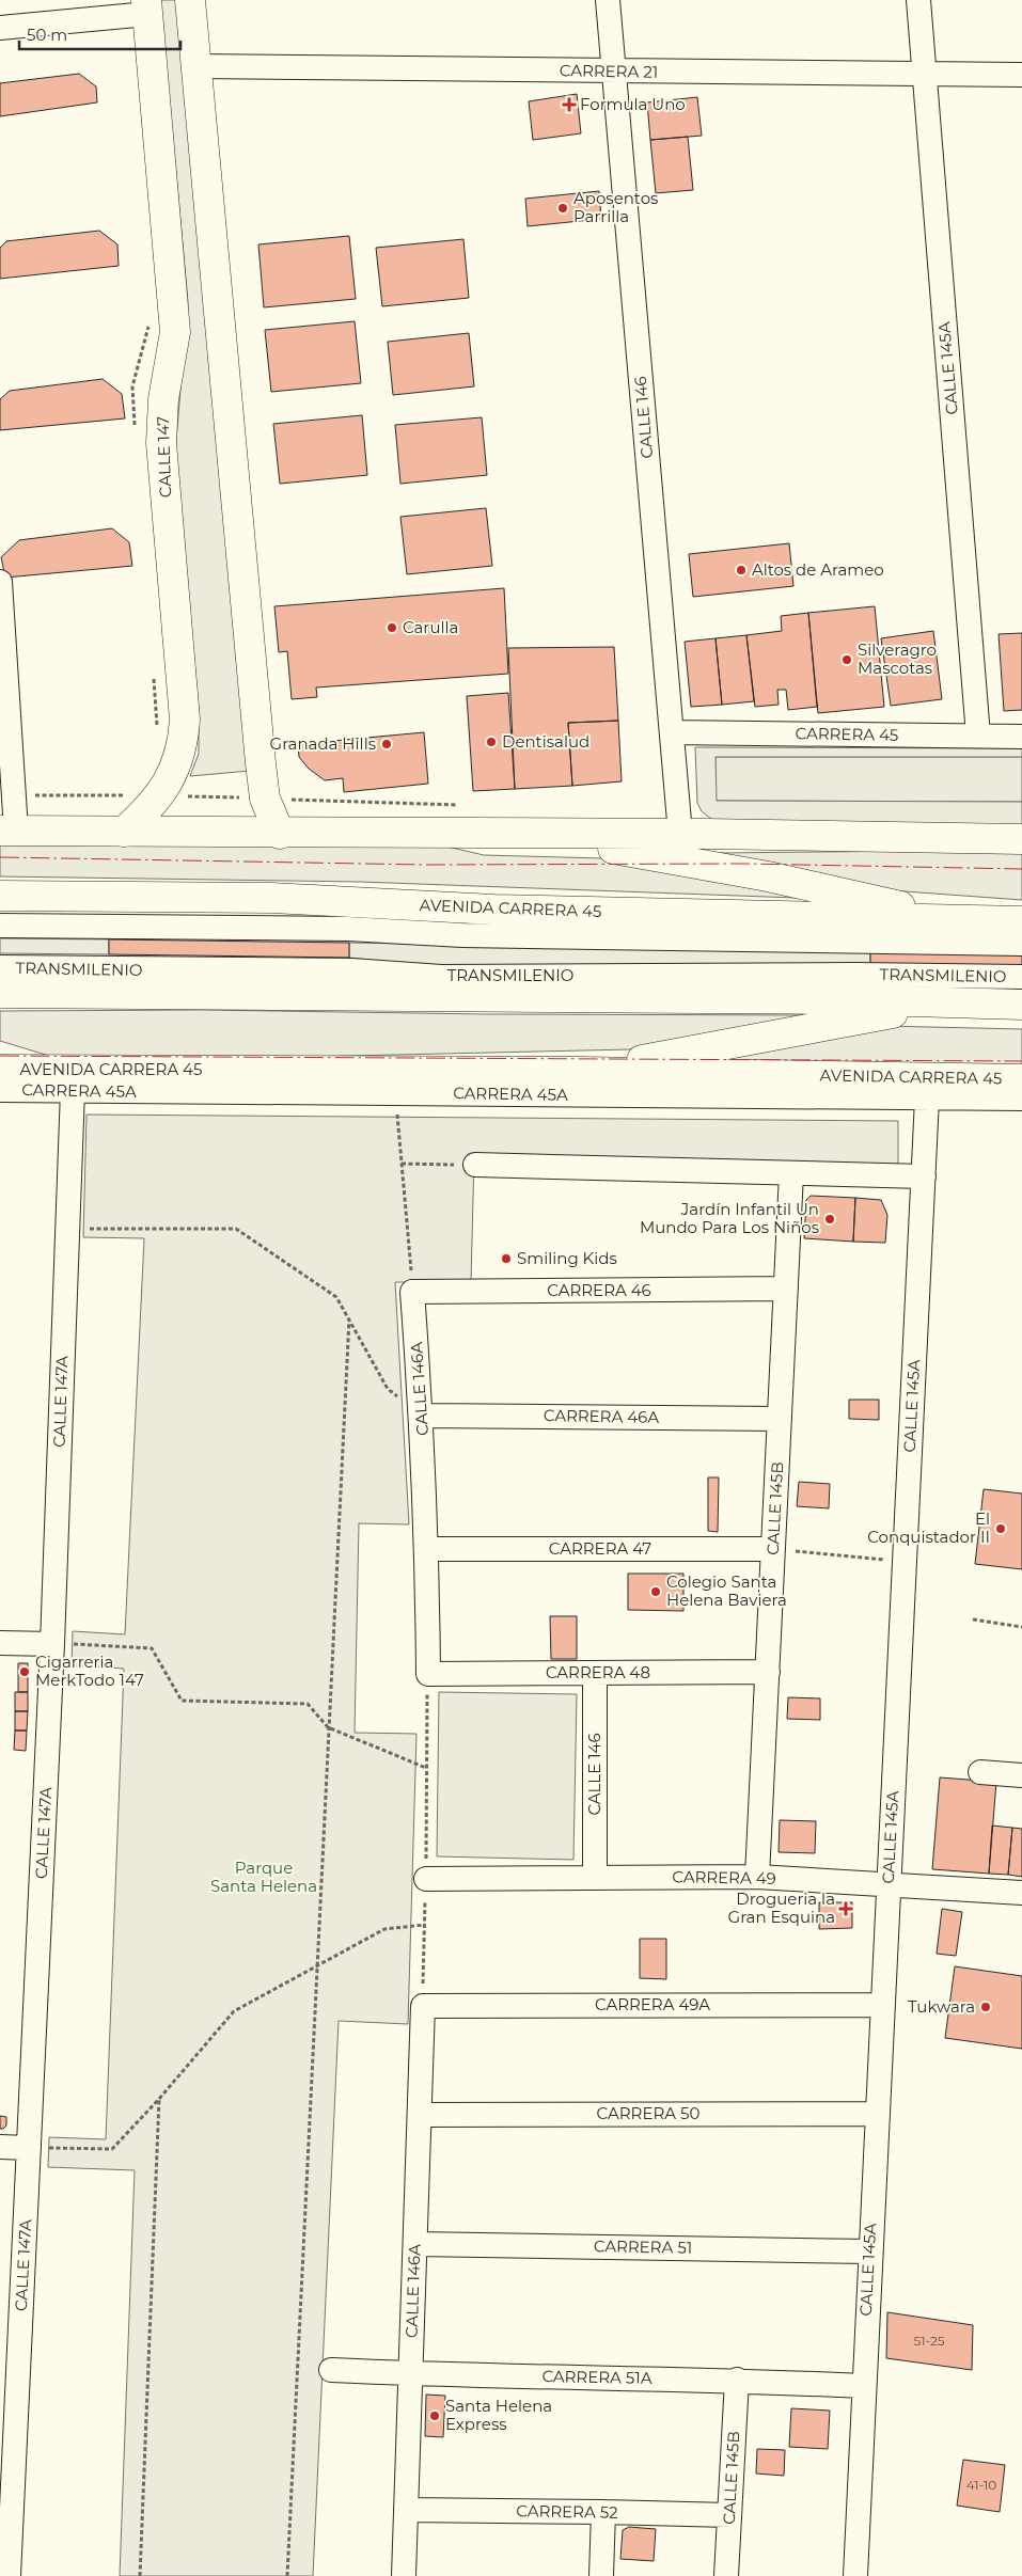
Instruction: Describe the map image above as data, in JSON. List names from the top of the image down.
{
  "streets": {
    "main road": ["CALLE 147", "AVENIDA CARRERA 45"],
    "street": [
      "CARRERA 21",
      "CALLE 145A",
      "CALLE 146",
      "CARRERA 45",
      "TRANSMILENIO",
      "CARRERA 45A",
      "CARRERA 46",
      "CALLE 146A",
      "CALLE 147A",
      "CARRERA 46A",
      "CALLE 145B",
      "CARRERA 47",
      "CARRERA 48",
      "CARRERA 49",
      "CARRERA 49A",
      "CARRERA 50",
      "CARRERA 51",
      "CARRERA 51A",
      "CARRERA 52"
    ]
  },
  "crossings": [
    ["CARRERA 21", "CALLE 145A"],
    ["CARRERA 21", "CALLE 146"],
    ["CALLE 145A", "CARRERA 45"],
    ["CALLE 145A", "CARRERA 45A"],
    ["CALLE 145A", "CARRERA 49"],
    ["CALLE 145A", "CARRERA 49A"],
    ["CALLE 145A", "CARRERA 50"],
    ["CALLE 145A", "CARRERA 51"],
    ["CALLE 145A", "CARRERA 51A"],
    ["CALLE 146", "CARRERA 45"],
    ["CALLE 146", "CARRERA 48"],
    ["CALLE 146", "CARRERA 49"],
    ["AVENIDA CARRERA 45", "CARRERA 45A"],
    ["AVENIDA CARRERA 45", "CALLE 147A"],
    ["CARRERA 45A", "CALLE 147A"],
    ["CARRERA 46", "CALLE 146A"],
    ["CARRERA 46", "CALLE 145B"],
    ["CALLE 146A", "CARRERA 46A"],
    ["CALLE 146A", "CARRERA 47"],
    ["CALLE 146A", "CARRERA 48"],
    ["CALLE 146A", "CARRERA 49A"],
    ["CALLE 146A", "CARRERA 50"],
    ["CALLE 146A", "CARRERA 51"],
    ["CALLE 146A", "CARRERA 51A"],
    ["CALLE 146A", "CARRERA 52"],
    ["CARRERA 46A", "CALLE 145B"],
    ["CALLE 145B", "CARRERA 47"],
    ["CALLE 145B", "CARRERA 48"],
    ["CALLE 145B", "CARRERA 49"],
    ["CALLE 145B", "CARRERA 51A"],
    ["CALLE 145B", "CARRERA 52"]
  ],
  "parks": ["Parque Santa Helena"],
  "places": {
    "health": ["Formula Uno", "Drogueria la Gran Esquina"],
    "other": [
      "Aposentos Parrilla",
      "Altos de Arameo",
      "Carulla",
      "Silveragro Mascotas",
      "Dentisalud",
      "Granada Hills",
      "Jardín Infantil Un Mundo Para Los Niños",
      "Smiling Kids",
      "El Conquistador II",
      "Colegio Santa Helena Baviera",
      "Cigarreria MerkTodo 147",
      "Tukwara",
      "Santa Helena Express"
    ]
  },
  "house_numbers": ["51-25", "41-10"],
  "scale_bar": "50 m"
}
